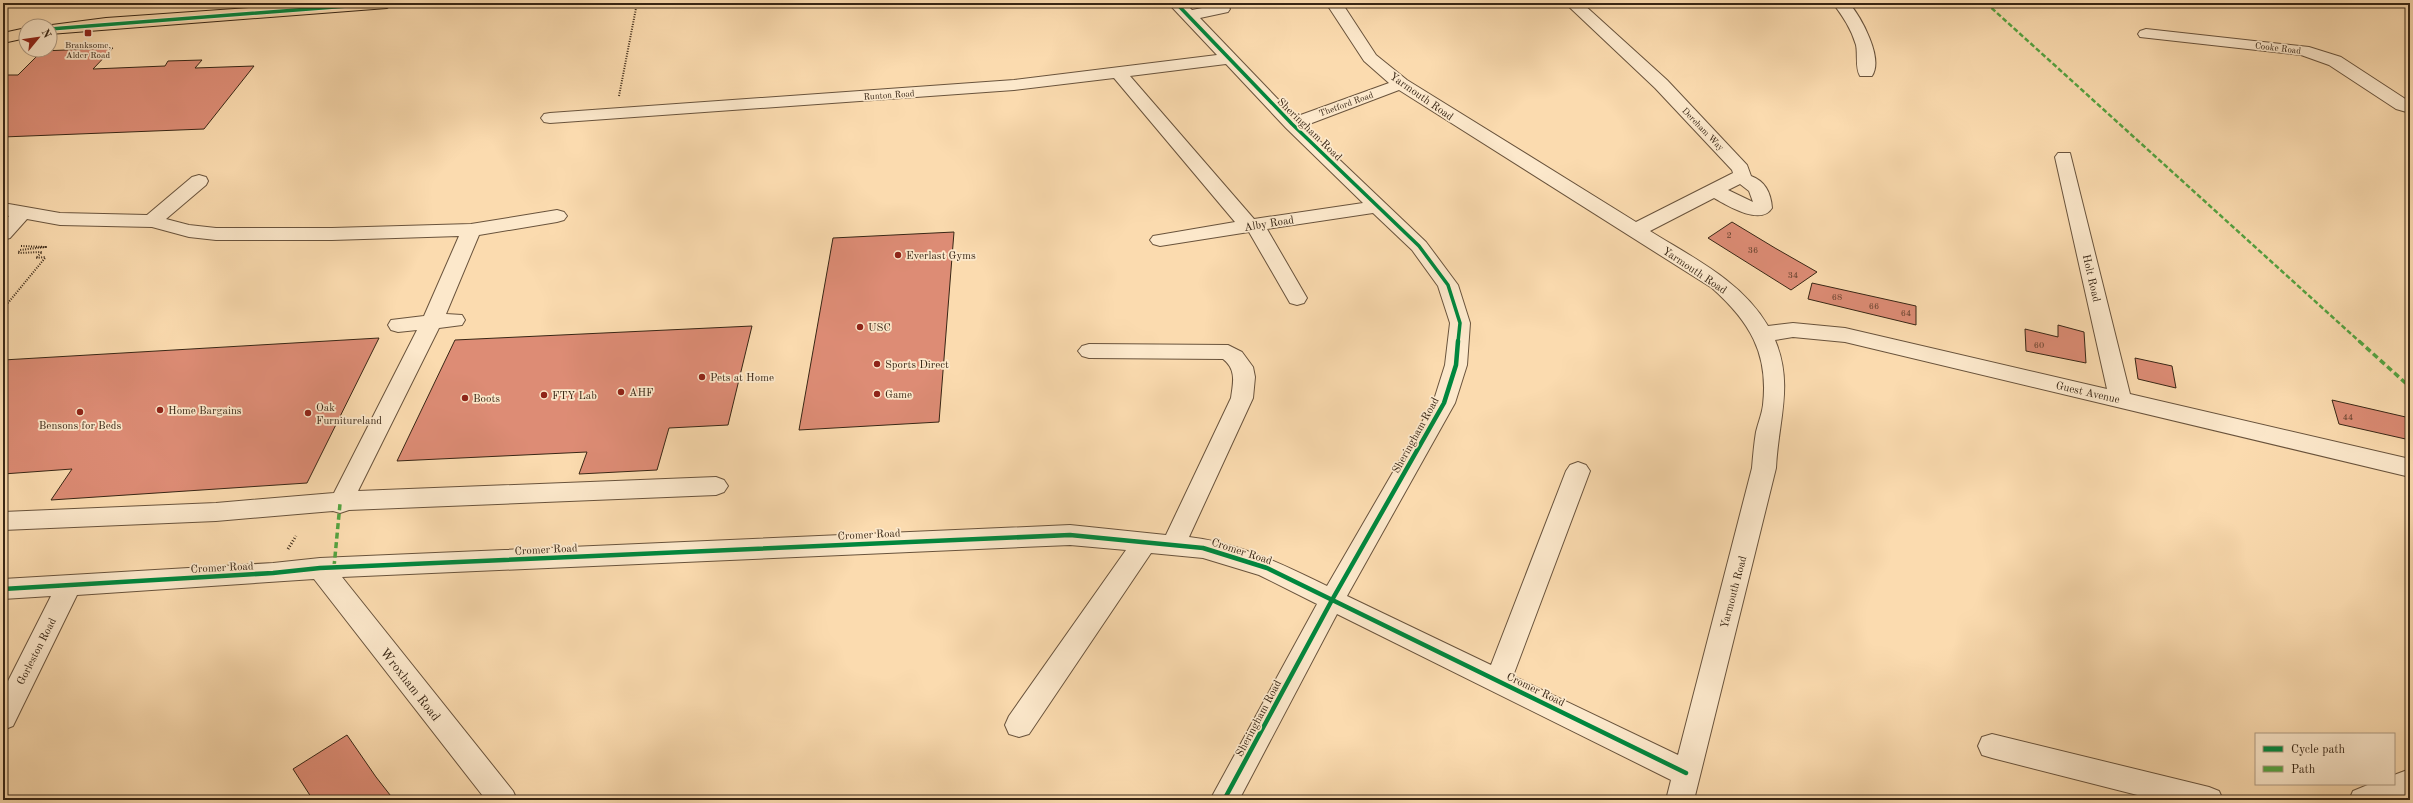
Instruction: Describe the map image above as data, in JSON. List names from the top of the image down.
{
  "streets": {
    "street": [
      "Cooke Road",
      "Runton Road",
      "Yarmouth Road",
      "Thetford Road",
      "Sheringham Road",
      "Dereham Way",
      "Alby Road",
      "Holt Road",
      "Guest Avenue",
      "Cromer Road",
      "Gorleston Road",
      "Wroxham Road"
    ]
  },
  "crossings": [
    ["Runton Road", "Sheringham Road"],
    ["Yarmouth Road", "Thetford Road"],
    ["Yarmouth Road", "Guest Avenue"],
    ["Yarmouth Road", "Cromer Road"],
    ["Thetford Road", "Sheringham Road"],
    ["Sheringham Road", "Alby Road"],
    ["Sheringham Road", "Cromer Road"],
    ["Holt Road", "Guest Avenue"],
    ["Cromer Road", "Gorleston Road"],
    ["Cromer Road", "Wroxham Road"]
  ],
  "places": {
    "transit": ["Branksome, Alder Road"],
    "other": [
      "Everlast Gyms",
      "USC",
      "Sports Direct",
      "Pets at Home",
      "AHF",
      "Game",
      "FTY Lab",
      "Boots",
      "Home Bargains",
      "Bensons for Beds",
      "Oak Furnitureland"
    ]
  },
  "house_numbers": [
    "2",
    "36",
    "34",
    "68",
    "66",
    "64",
    "60",
    "44"
  ],
  "legend": ["Cycle path", "Path"],
  "north": "top right"
}
